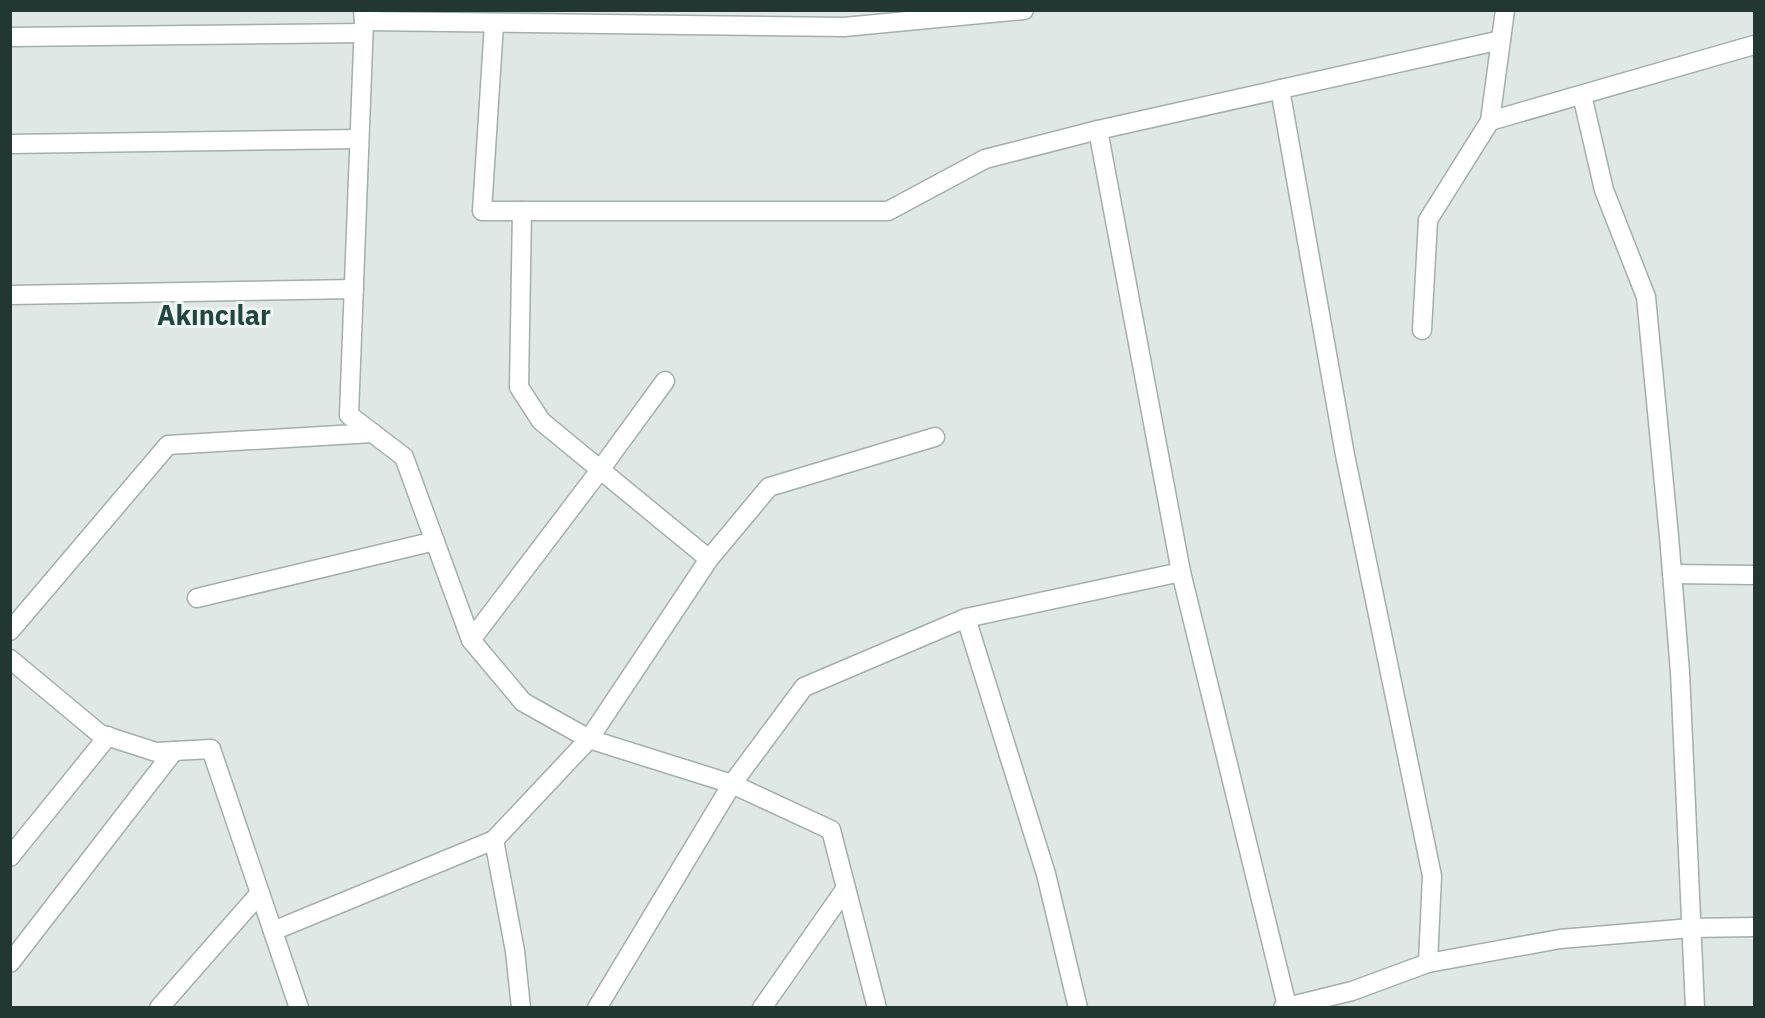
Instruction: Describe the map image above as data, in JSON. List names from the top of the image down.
{
  "districts": ["Akıncılar"]
}
